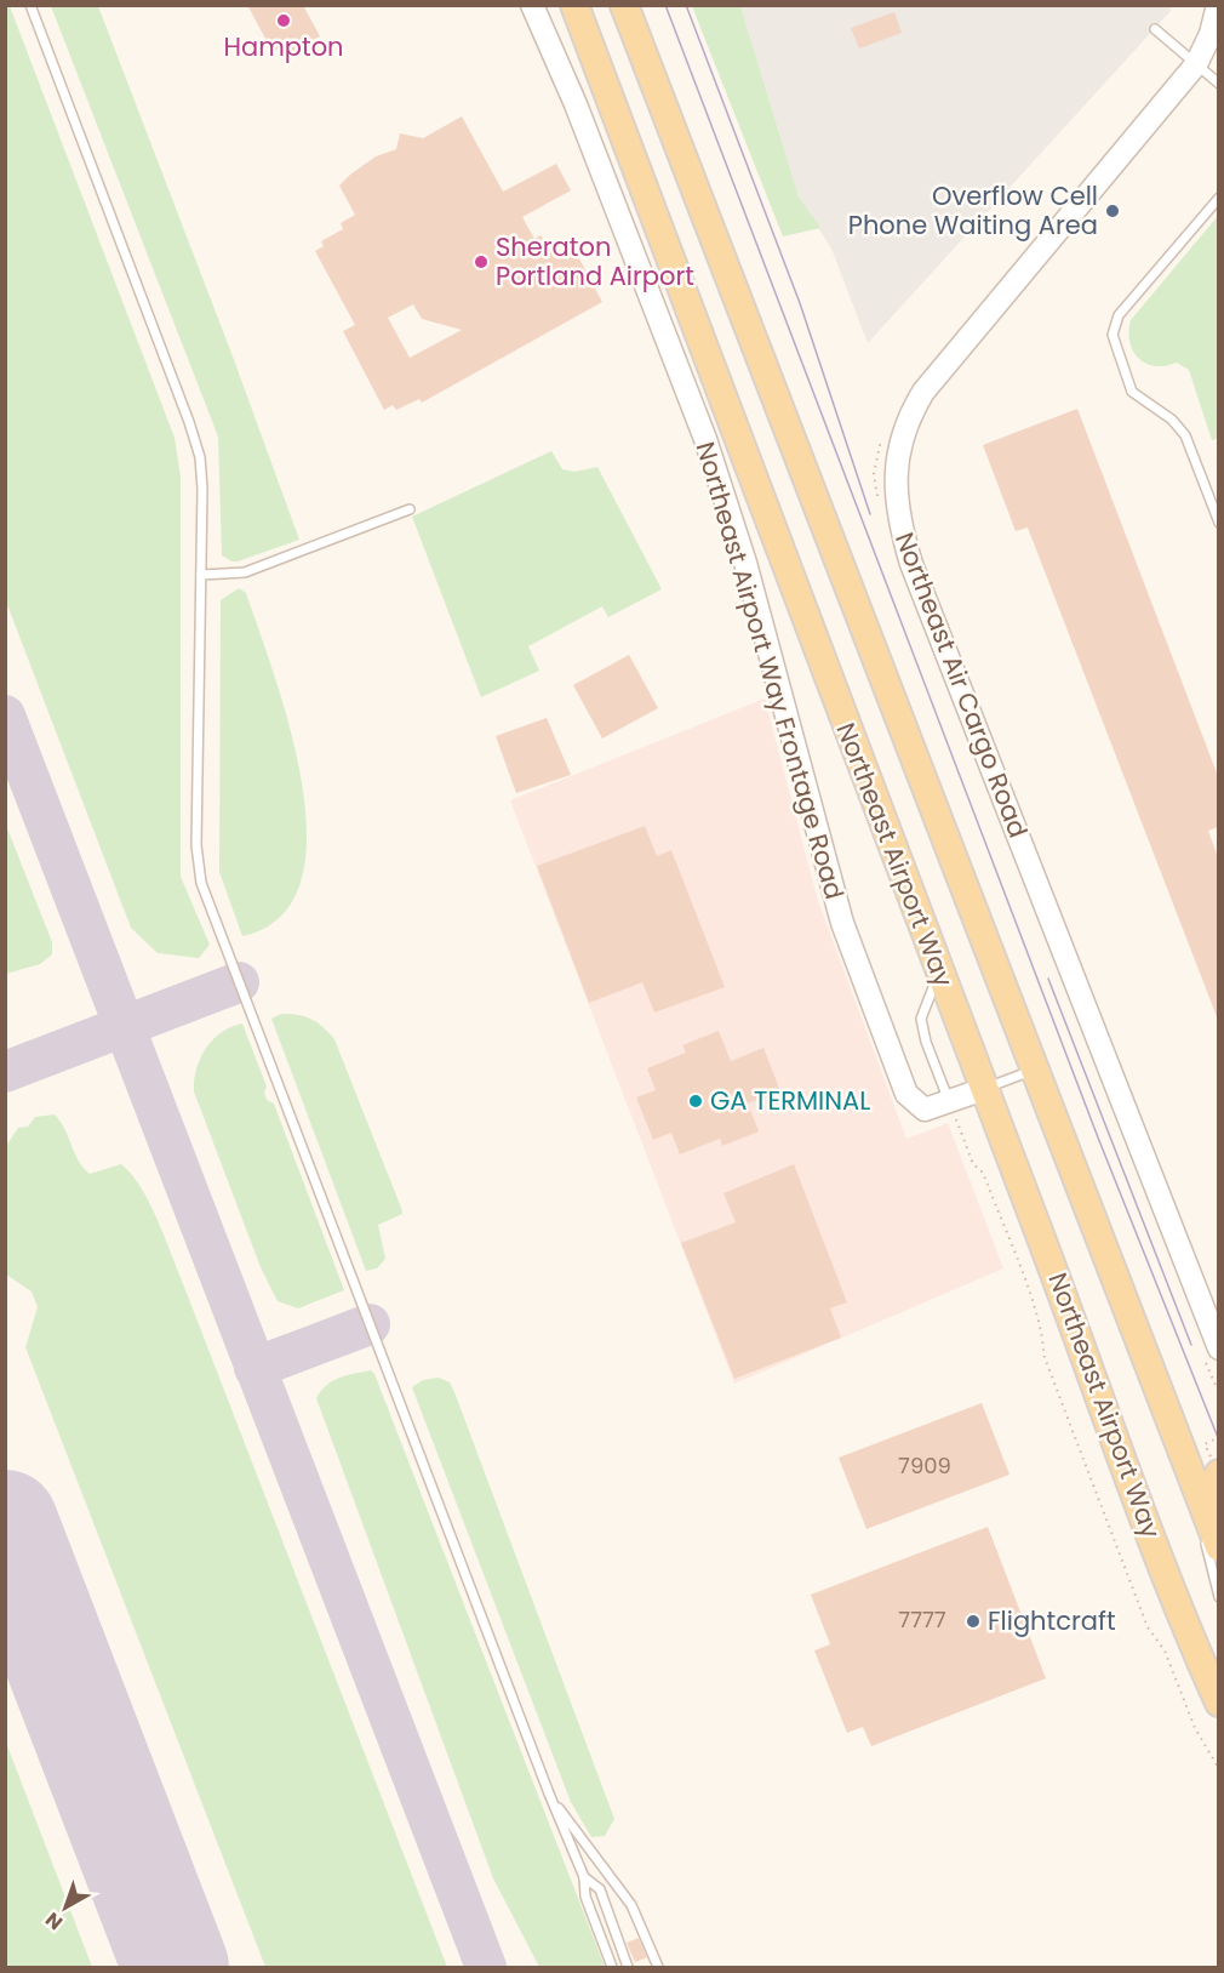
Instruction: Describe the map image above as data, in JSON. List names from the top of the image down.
{
  "streets": {
    "main road": ["Northeast Airport Way"],
    "street": ["Northeast Airport Way Frontage Road", "Northeast Air Cargo Road"]
  },
  "crossings": [
    ["Northeast Airport Way Frontage Road", "Northeast Airport Way"]
  ],
  "places": [
    "Hampton",
    "Overflow Cell Phone Waiting Area",
    "Sheraton Portland Airport",
    "GA TERMINAL",
    "Flightcraft"
  ],
  "house_numbers": ["7909", "7777"],
  "north": "bottom left"
}
